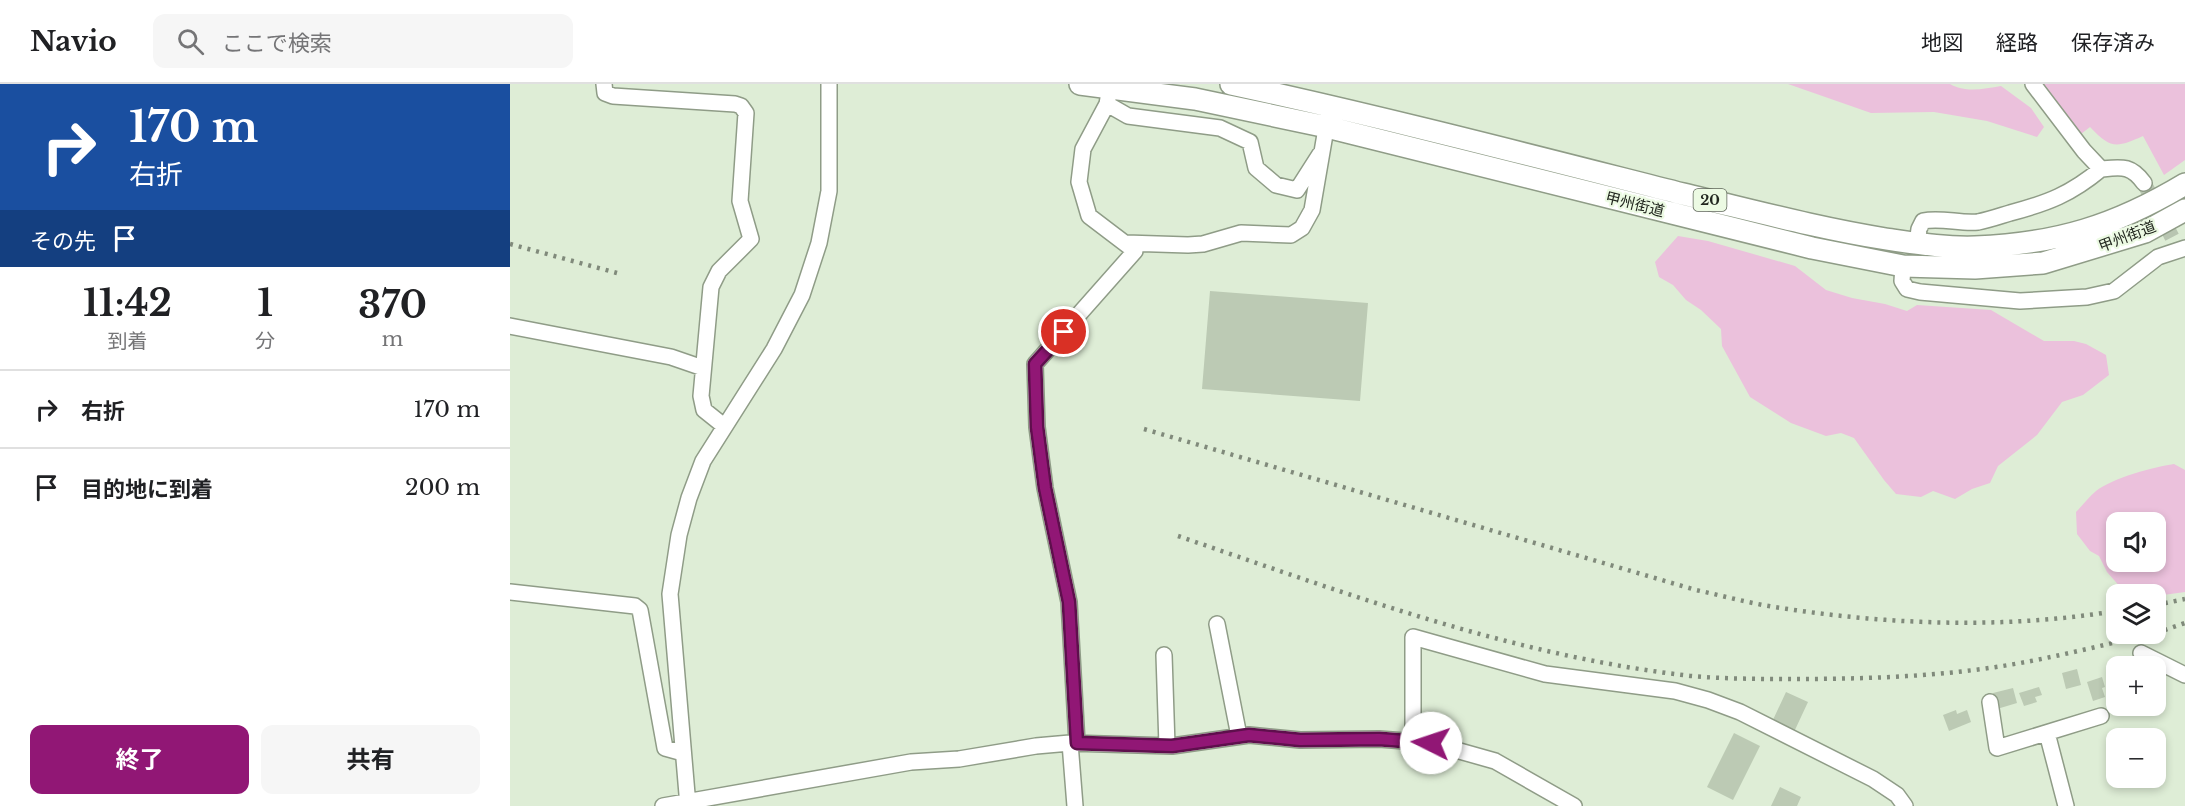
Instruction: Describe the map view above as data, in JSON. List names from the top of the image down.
{
  "streets": {
    "highway": ["20", "甲州街道"]
  },
  "page": {
    "header": "Navio",
    "search": "ここで検索",
    "nav": ["地図", "経路", "保存済み"],
    "turn": ["170 m", "右折"],
    "then": "その先",
    "eta": [
      "11:42",
      "到着",
      "1",
      "分",
      "370",
      "m"
    ],
    "list": [
      {
        "name": "右折",
        "value": "170 m"
      },
      {
        "name": "目的地に到着",
        "value": "200 m"
      }
    ],
    "map_buttons": ["+", "−"],
    "buttons": ["終了", "共有"]
  }
}
